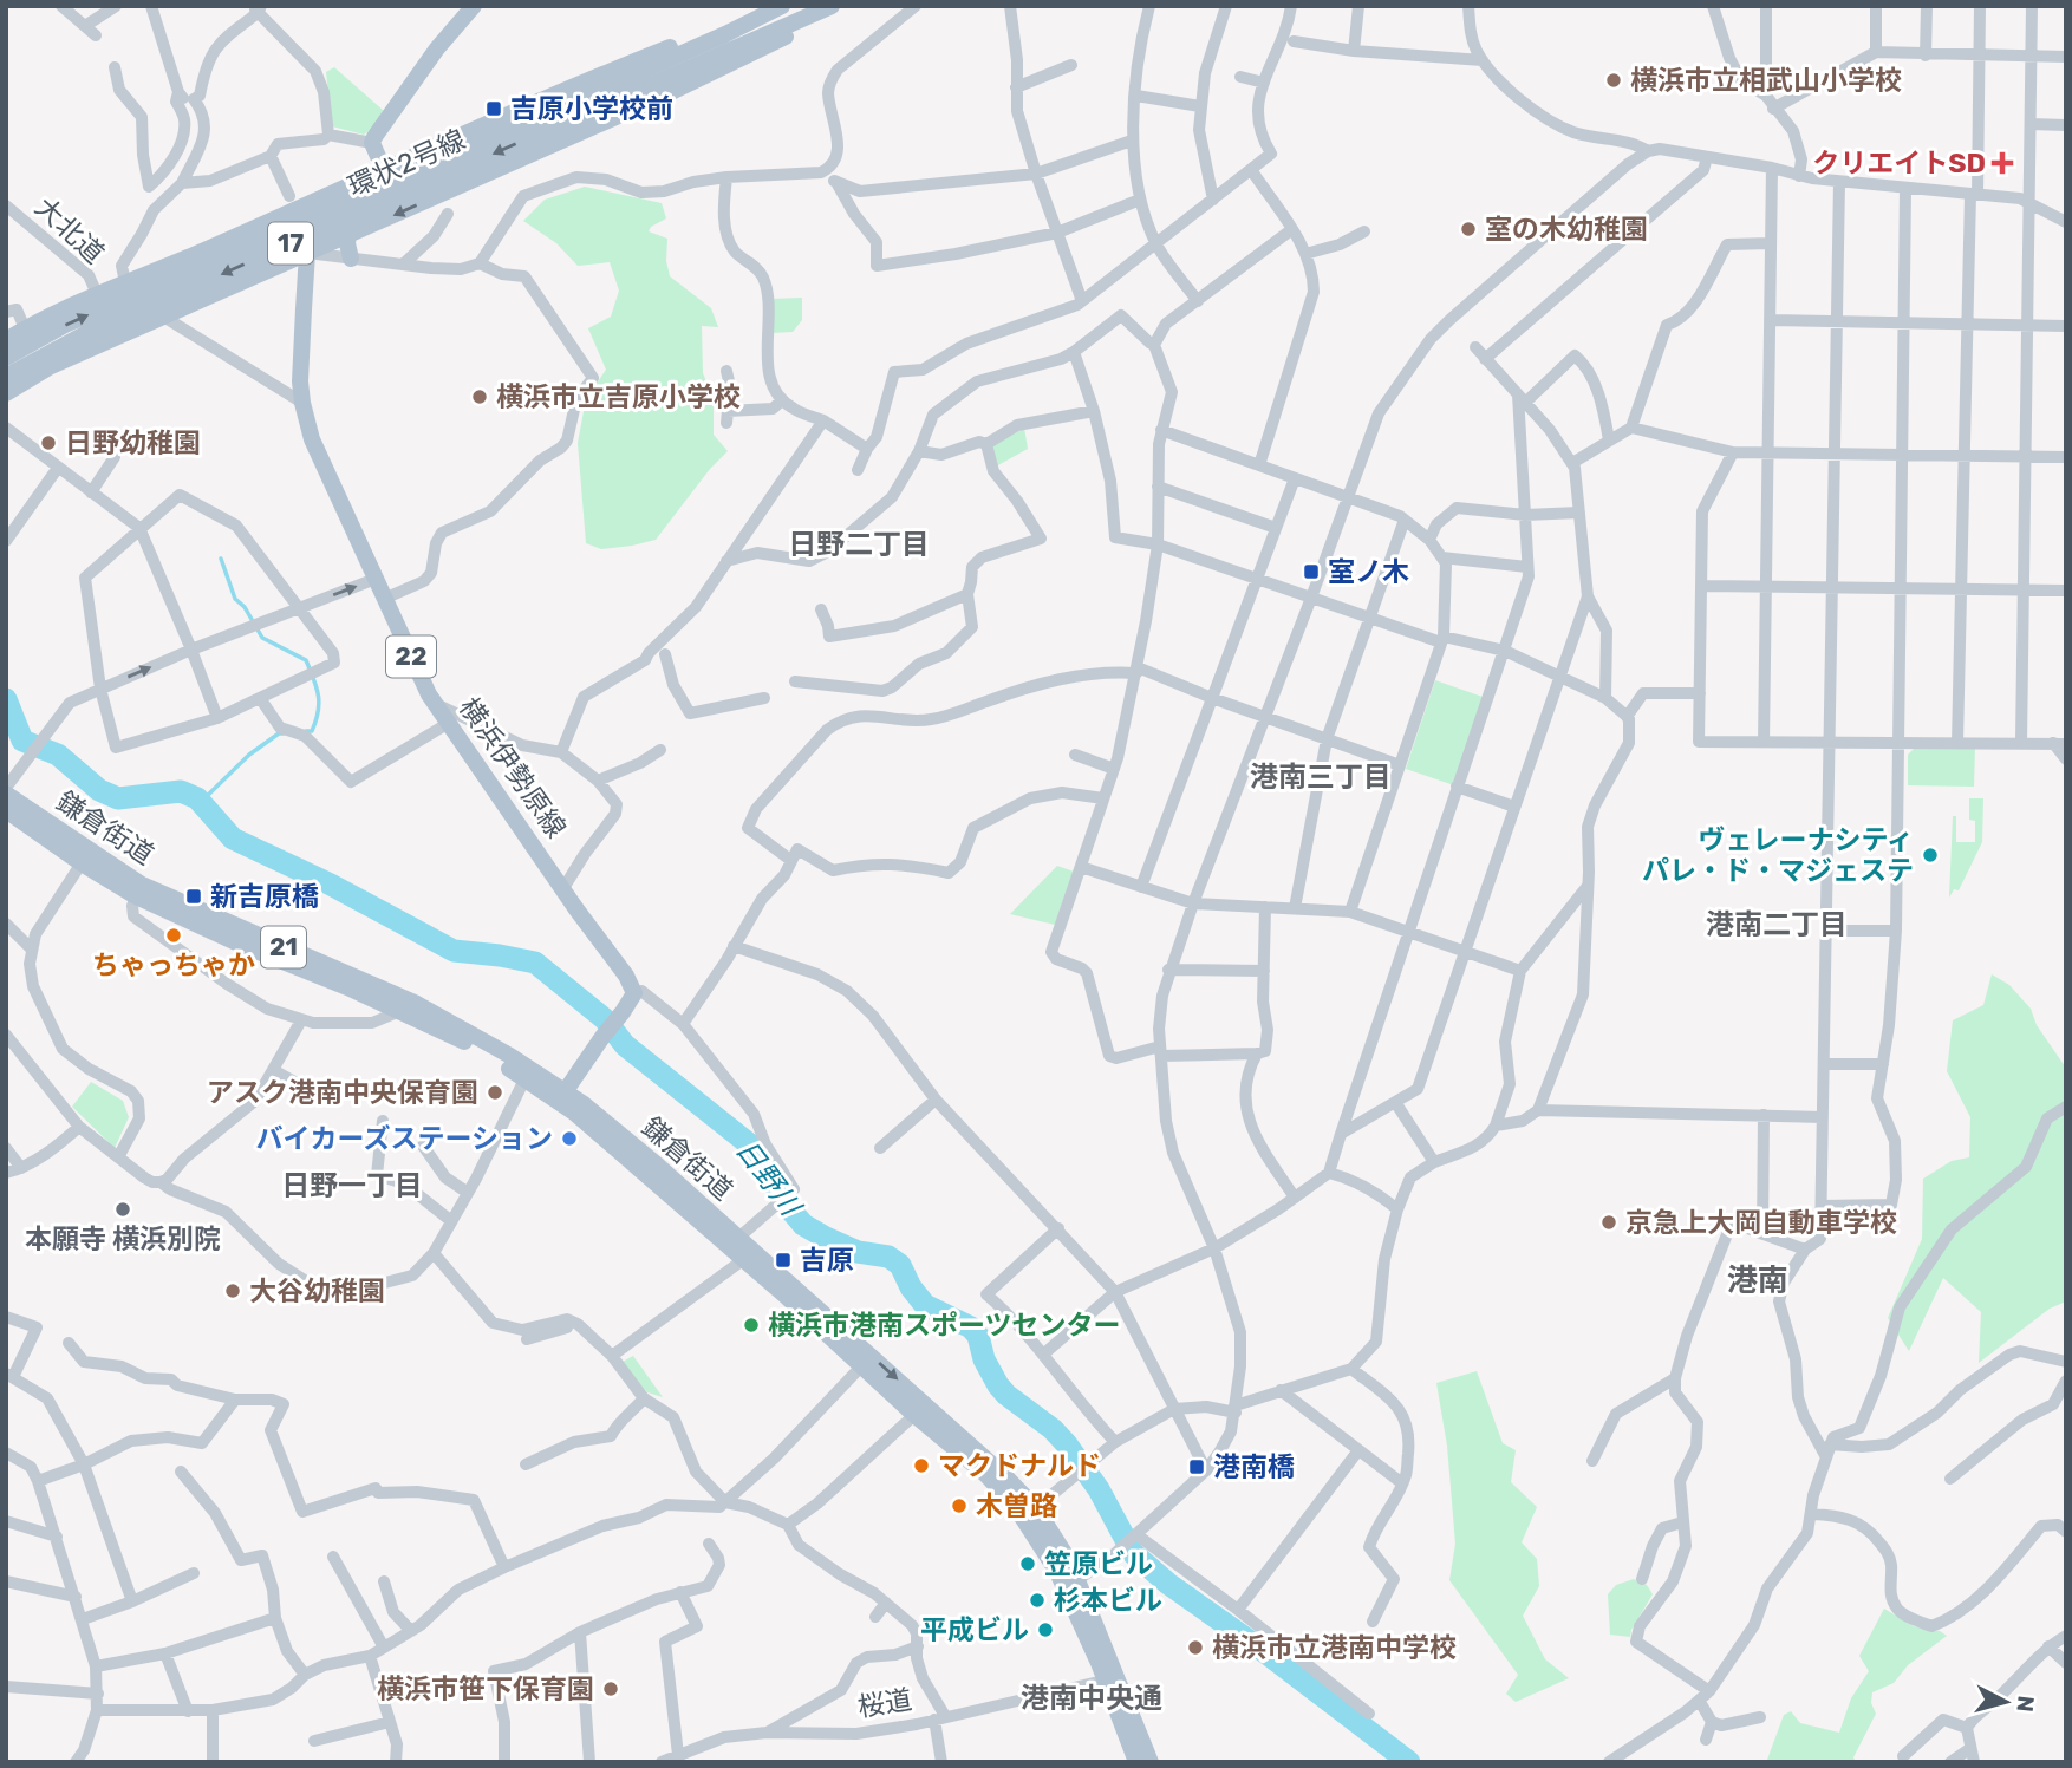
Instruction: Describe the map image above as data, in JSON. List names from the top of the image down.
{
  "streets": {
    "main road": [
      "環状2号線",
      "17",
      "22",
      "横浜伊勢原線",
      "鎌倉街道",
      "21"
    ],
    "street": ["大北道", "桜道"]
  },
  "crossings": [
    ["鎌倉街道", "桜道"]
  ],
  "districts": [
    "日野二丁目",
    "港南三丁目",
    "港南二丁目",
    "日野一丁目",
    "港南",
    "港南中央通"
  ],
  "water": ["日野川"],
  "places": {
    "other": [
      "横浜市立相武山小学校",
      "室の木幼稚園",
      "横浜市立吉原小学校",
      "日野幼稚園",
      "ヴェレーナシティ パレ・ド・マジェステ",
      "ちゃっちゃか",
      "アスク港南中央保育園",
      "バイカーズステーション",
      "本願寺 横浜別院",
      "京急上大岡自動車学校",
      "大谷幼稚園",
      "横浜市港南スポーツセンター",
      "マクドナルド",
      "木曽路",
      "笠原ビル",
      "杉本ビル",
      "平成ビル",
      "横浜市立港南中学校",
      "横浜市笹下保育園"
    ],
    "transit": [
      "吉原小学校前",
      "室ノ木",
      "新吉原橋",
      "吉原",
      "港南橋"
    ],
    "health": ["クリエイトSD"]
  },
  "north": "right"
}
